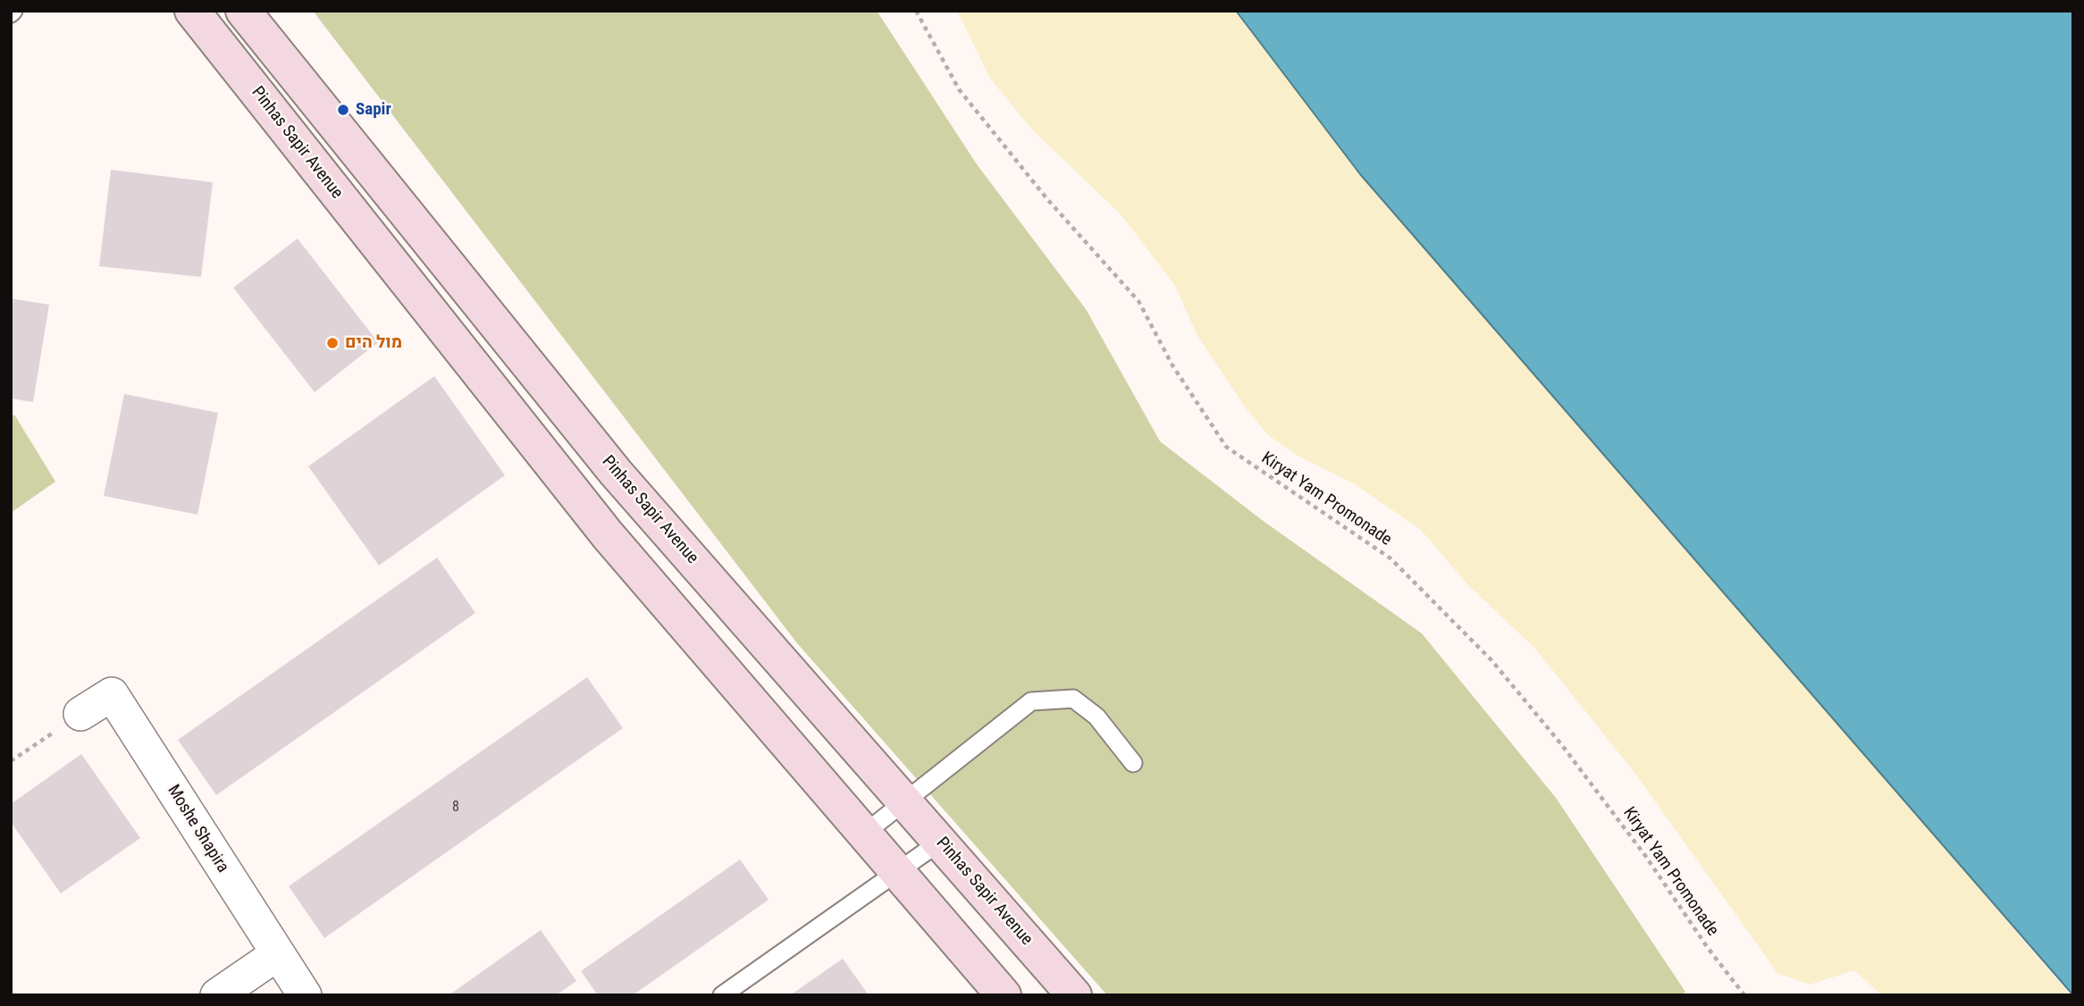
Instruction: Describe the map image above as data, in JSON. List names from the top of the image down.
{
  "streets": {
    "street": ["Pinhas Sapir Avenue", "Moshe Shapira"],
    "path": ["Kiryat Yam Promonade"]
  },
  "places": ["Sapir", "מול הים"],
  "house_numbers": ["8"]
}
